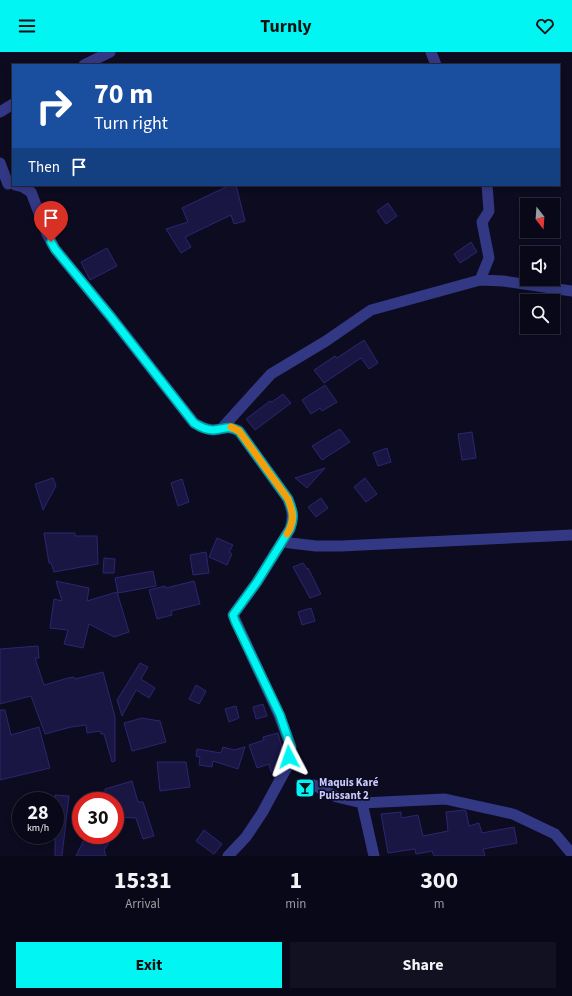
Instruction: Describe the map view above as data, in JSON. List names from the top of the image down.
{
  "places": {
    "bar": ["Maquis Karé Puissant 2"]
  },
  "north": "bottom",
  "page": {
    "header": "Turnly",
    "turn": ["70 m", "Turn right"],
    "then": "Then",
    "speed": "28 km/h",
    "limit": "30",
    "eta": [
      "15:31",
      "Arrival",
      "1",
      "min",
      "300",
      "m"
    ],
    "buttons": ["Exit", "Share"]
  }
}
